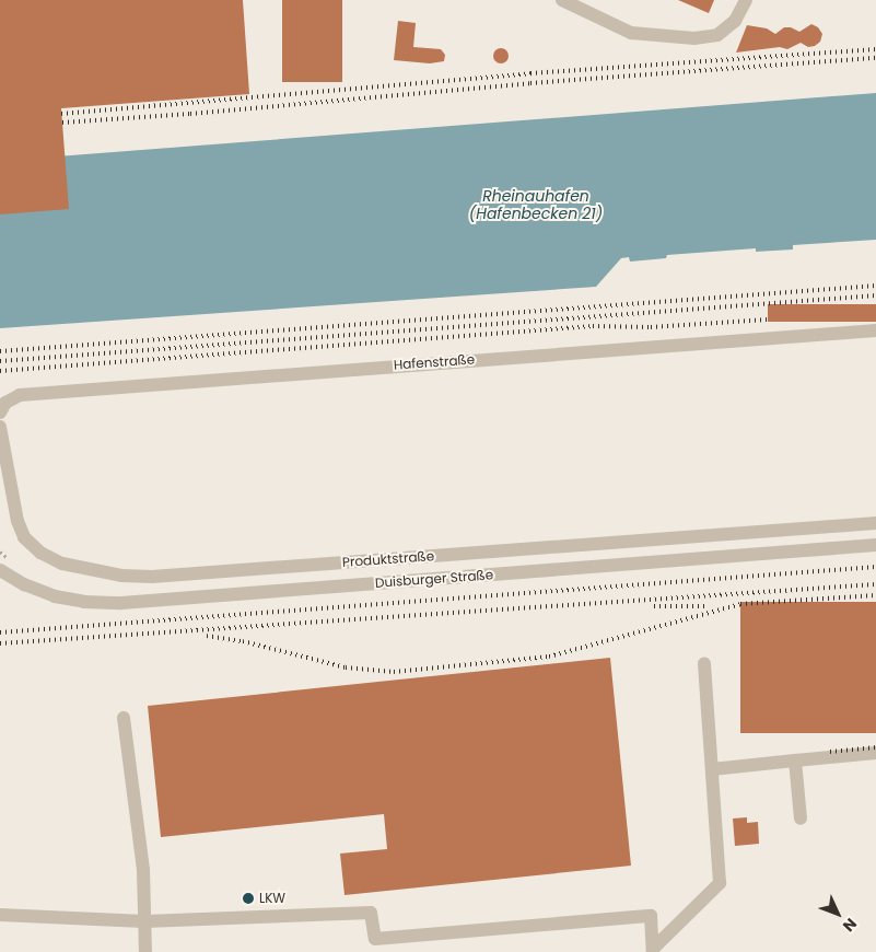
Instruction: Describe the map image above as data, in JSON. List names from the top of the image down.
{
  "streets": {
    "street": ["Hafenstraße", "Produktstraße", "Duisburger Straße"]
  },
  "water": ["Rheinauhafen (Hafenbecken 21)"],
  "places": ["LKW"],
  "north": "bottom right"
}
